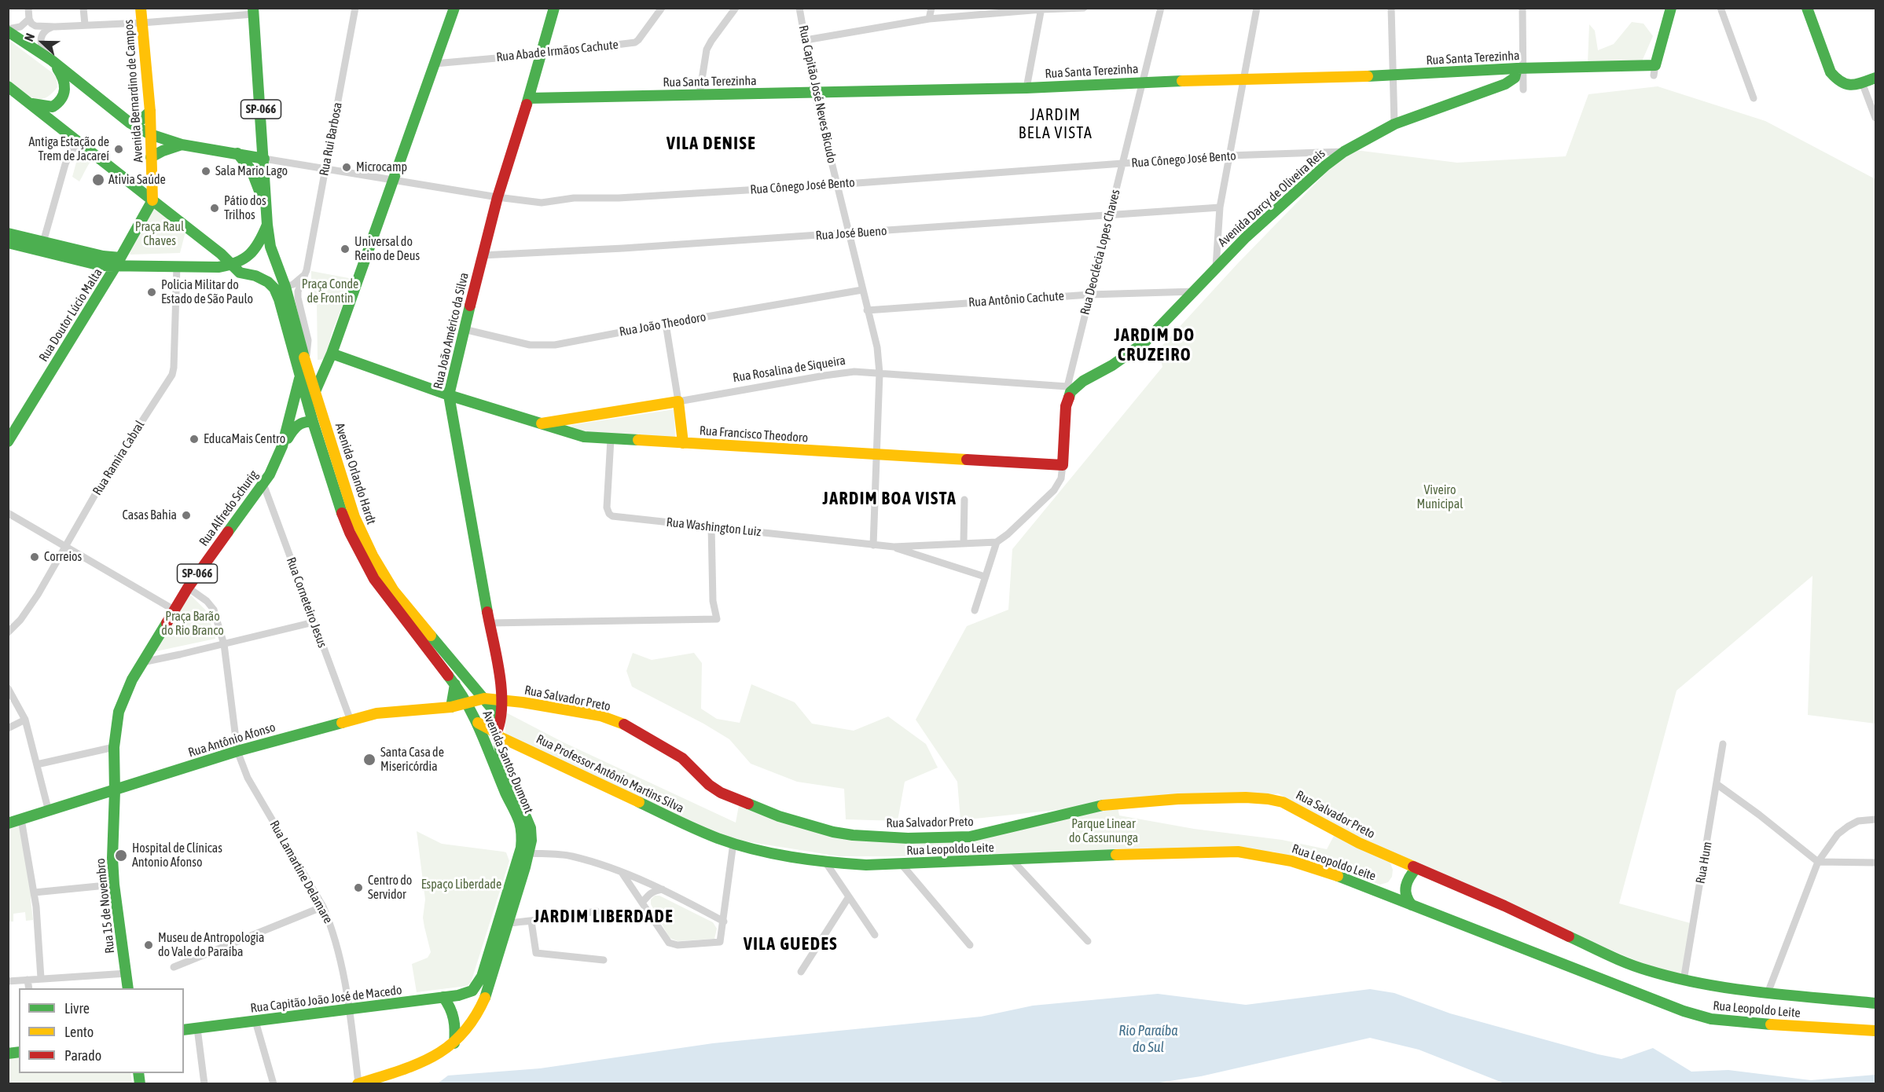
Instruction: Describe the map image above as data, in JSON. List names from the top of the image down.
{
  "streets": {
    "main road": [
      "Rua Santa Terezinha",
      "Avenida Bernardino de Campos",
      "SP-066",
      "Avenida Darcy de Oliveira Reis",
      "Rua Doutor Lúcio Malta",
      "Rua João Américo da Silva",
      "Rua Rosalina de Siqueira",
      "Rua Francisco Theodoro",
      "Avenida Orlando Hardt",
      "Rua Alfredo Schurig",
      "Rua Salvador Preto",
      "Rua Antônio Afonso",
      "Avenida Santos Dumont",
      "Rua Professor Antônio Martins Silva",
      "Rua Leopoldo Leite",
      "Rua 15 de Novembro",
      "Rua Capitão João José de Macedo"
    ],
    "street": [
      "Rua Abade Irmãos Cachute",
      "Rua Capitão José Neves Bicudo",
      "Rua Rui Barbosa",
      "Rua Cônego José Bento",
      "Rua José Bueno",
      "Rua Deoclécia Lopes Chaves",
      "Rua Antônio Cachute",
      "Rua João Theodoro",
      "Rua Ramira Cabral",
      "Rua Washington Luiz",
      "Rua Corneteiro Jesus",
      "Rua Hum",
      "Rua Lamartine Delamare"
    ]
  },
  "crossings": [
    ["Rua Abade Irmãos Cachute", "Rua João Américo da Silva"],
    ["Rua Santa Terezinha", "Rua Capitão José Neves Bicudo"],
    ["Rua Santa Terezinha", "Avenida Darcy de Oliveira Reis"],
    ["Rua Santa Terezinha", "Rua Deoclécia Lopes Chaves"],
    ["Rua Santa Terezinha", "Rua João Américo da Silva"],
    ["Avenida Bernardino de Campos", "SP-066"],
    ["Avenida Bernardino de Campos", "Rua Doutor Lúcio Malta"],
    ["Avenida Bernardino de Campos", "Avenida Orlando Hardt"],
    ["Rua Capitão José Neves Bicudo", "Rua Cônego José Bento"],
    ["Rua Capitão José Neves Bicudo", "Rua José Bueno"],
    ["Rua Capitão José Neves Bicudo", "Rua Antônio Cachute"],
    ["Rua Capitão José Neves Bicudo", "Rua João Theodoro"],
    ["Rua Capitão José Neves Bicudo", "Rua Rosalina de Siqueira"],
    ["Rua Capitão José Neves Bicudo", "Rua Francisco Theodoro"],
    ["Rua Capitão José Neves Bicudo", "Rua Washington Luiz"],
    ["SP-066", "Rua Cônego José Bento"],
    ["SP-066", "Rua Doutor Lúcio Malta"],
    ["SP-066", "Avenida Orlando Hardt"],
    ["Rua Rui Barbosa", "Rua Cônego José Bento"],
    ["Rua Cônego José Bento", "Avenida Darcy de Oliveira Reis"],
    ["Rua Cônego José Bento", "Rua Deoclécia Lopes Chaves"],
    ["Rua Cônego José Bento", "Rua João Américo da Silva"],
    ["Avenida Darcy de Oliveira Reis", "Rua Deoclécia Lopes Chaves"],
    ["Avenida Darcy de Oliveira Reis", "Rua Antônio Cachute"],
    ["Avenida Darcy de Oliveira Reis", "Rua Rosalina de Siqueira"],
    ["Rua José Bueno", "Rua Deoclécia Lopes Chaves"],
    ["Rua José Bueno", "Rua João Américo da Silva"],
    ["Rua Deoclécia Lopes Chaves", "Rua Antônio Cachute"],
    ["Rua Deoclécia Lopes Chaves", "Rua Rosalina de Siqueira"],
    ["Rua Doutor Lúcio Malta", "Avenida Orlando Hardt"],
    ["Rua João Theodoro", "Rua João Américo da Silva"],
    ["Rua João Américo da Silva", "Rua Francisco Theodoro"],
    ["Rua João Américo da Silva", "Avenida Orlando Hardt"],
    ["Rua João Américo da Silva", "Rua Salvador Preto"],
    ["Rua João Américo da Silva", "Avenida Santos Dumont"],
    ["Rua João Américo da Silva", "Rua Professor Antônio Martins Silva"],
    ["Rua Rosalina de Siqueira", "Rua Francisco Theodoro"],
    ["Rua Francisco Theodoro", "Rua Washington Luiz"],
    ["Avenida Orlando Hardt", "Rua Alfredo Schurig"],
    ["Avenida Orlando Hardt", "Rua Salvador Preto"],
    ["Avenida Orlando Hardt", "Rua Antônio Afonso"],
    ["Avenida Orlando Hardt", "Avenida Santos Dumont"],
    ["Avenida Orlando Hardt", "Rua Professor Antônio Martins Silva"],
    ["Rua Alfredo Schurig", "Rua Corneteiro Jesus"],
    ["Rua Alfredo Schurig", "Rua Antônio Afonso"],
    ["Rua Alfredo Schurig", "Rua 15 de Novembro"],
    ["Rua Corneteiro Jesus", "Rua Antônio Afonso"],
    ["Rua Salvador Preto", "Rua Antônio Afonso"],
    ["Rua Salvador Preto", "Avenida Santos Dumont"],
    ["Rua Salvador Preto", "Rua Hum"],
    ["Rua Antônio Afonso", "Avenida Santos Dumont"],
    ["Rua Antônio Afonso", "Rua Lamartine Delamare"],
    ["Rua Antônio Afonso", "Rua 15 de Novembro"],
    ["Avenida Santos Dumont", "Rua Professor Antônio Martins Silva"],
    ["Avenida Santos Dumont", "Rua Lamartine Delamare"],
    ["Avenida Santos Dumont", "Rua Capitão João José de Macedo"],
    ["Rua Professor Antônio Martins Silva", "Rua Leopoldo Leite"],
    ["Rua Lamartine Delamare", "Rua Capitão João José de Macedo"]
  ],
  "districts": [
    "JARDIM BELA VISTA",
    "VILA DENISE",
    "JARDIM DO CRUZEIRO",
    "JARDIM BOA VISTA",
    "JARDIM LIBERDADE",
    "VILA GUEDES"
  ],
  "water": ["Rio Paraíba do Sul"],
  "parks": [
    "Praça Raul Chaves",
    "Praça Conde de Frontin",
    "Viveiro Municipal",
    "Praça Barão do Rio Branco",
    "Parque Linear do Cassununga",
    "Espaço Liberdade"
  ],
  "places": [
    "Antiga Estação de Trem de Jacareí",
    "Microcamp",
    "Sala Mario Lago",
    "Ativia Saúde",
    "Pátio dos Trilhos",
    "Universal do Reino de Deus",
    "Policia Militar do Estado de São Paulo",
    "EducaMais Centro",
    "Casas Bahia",
    "Correios",
    "Santa Casa de Misericórdia",
    "Hospital de Clínicas Antonio Afonso",
    "Centro do Servidor",
    "Museu de Antropologia do Vale do Paraíba"
  ],
  "legend": ["Livre", "Lento", "Parado"],
  "north": "left"
}
